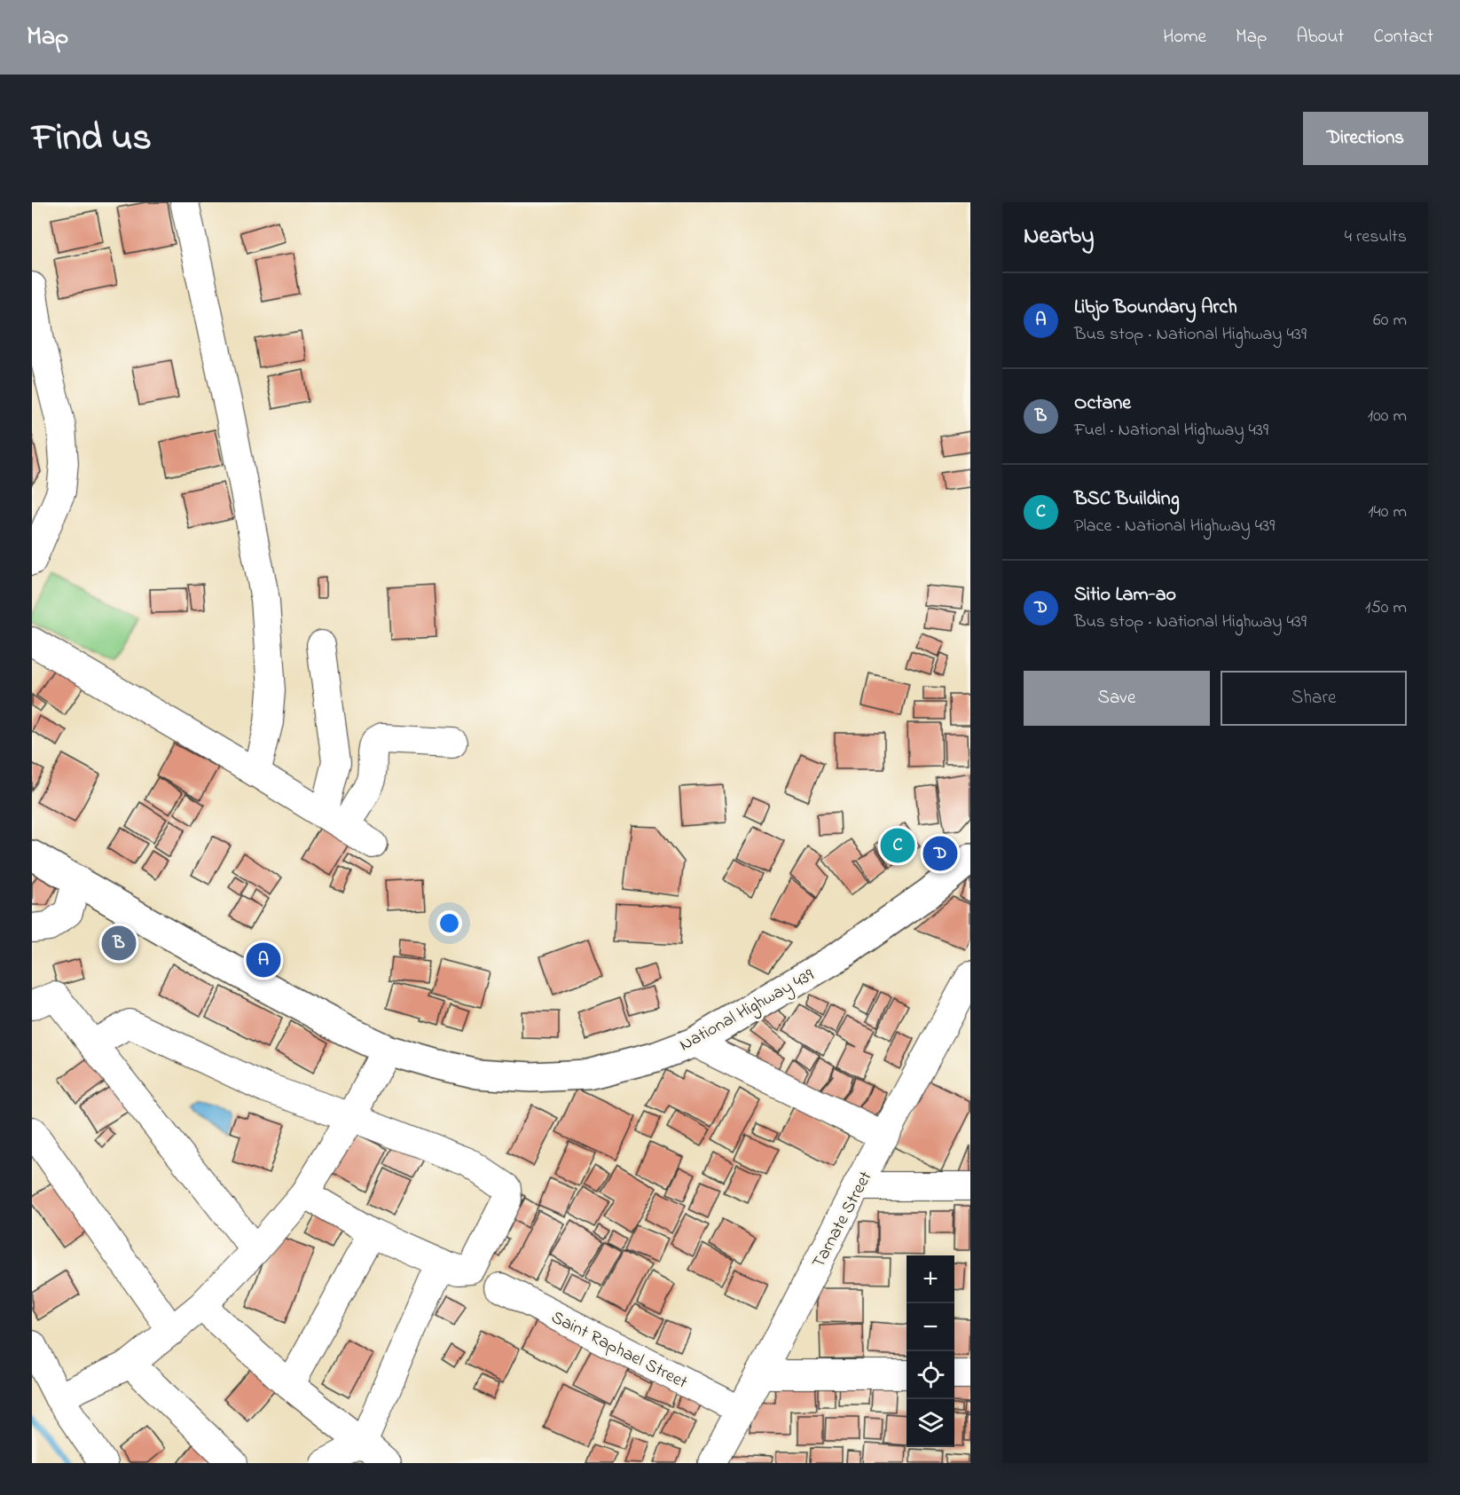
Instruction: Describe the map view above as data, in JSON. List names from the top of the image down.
{
  "streets": {
    "main road": ["National Highway 439"],
    "street": ["Tarnate Street", "Saint Raphael Street"]
  },
  "crossings": [
    ["Tarnate Street", "Saint Raphael Street"]
  ],
  "page": {
    "header": "Map",
    "nav": [
      "Home",
      "Map",
      "About",
      "Contact"
    ],
    "title": "Find us",
    "buttons": [
      "Directions",
      ["Save", "Share"]
    ],
    "heading": ["Nearby", "4 results"],
    "list": [
      {
        "mark": "A",
        "name": "Libjo Boundary Arch",
        "note": "Bus stop · National Highway 439",
        "value": "60 m"
      },
      {
        "mark": "B",
        "name": "Octane",
        "note": "Fuel · National Highway 439",
        "value": "100 m"
      },
      {
        "mark": "C",
        "name": "BSC Building",
        "note": "Place · National Highway 439",
        "value": "140 m"
      },
      {
        "mark": "D",
        "name": "Sitio Lam-ao",
        "note": "Bus stop · National Highway 439",
        "value": "150 m"
      }
    ],
    "pins": [
      "C",
      "D",
      "B",
      "A"
    ],
    "map_buttons": ["+", "−"]
  }
}
